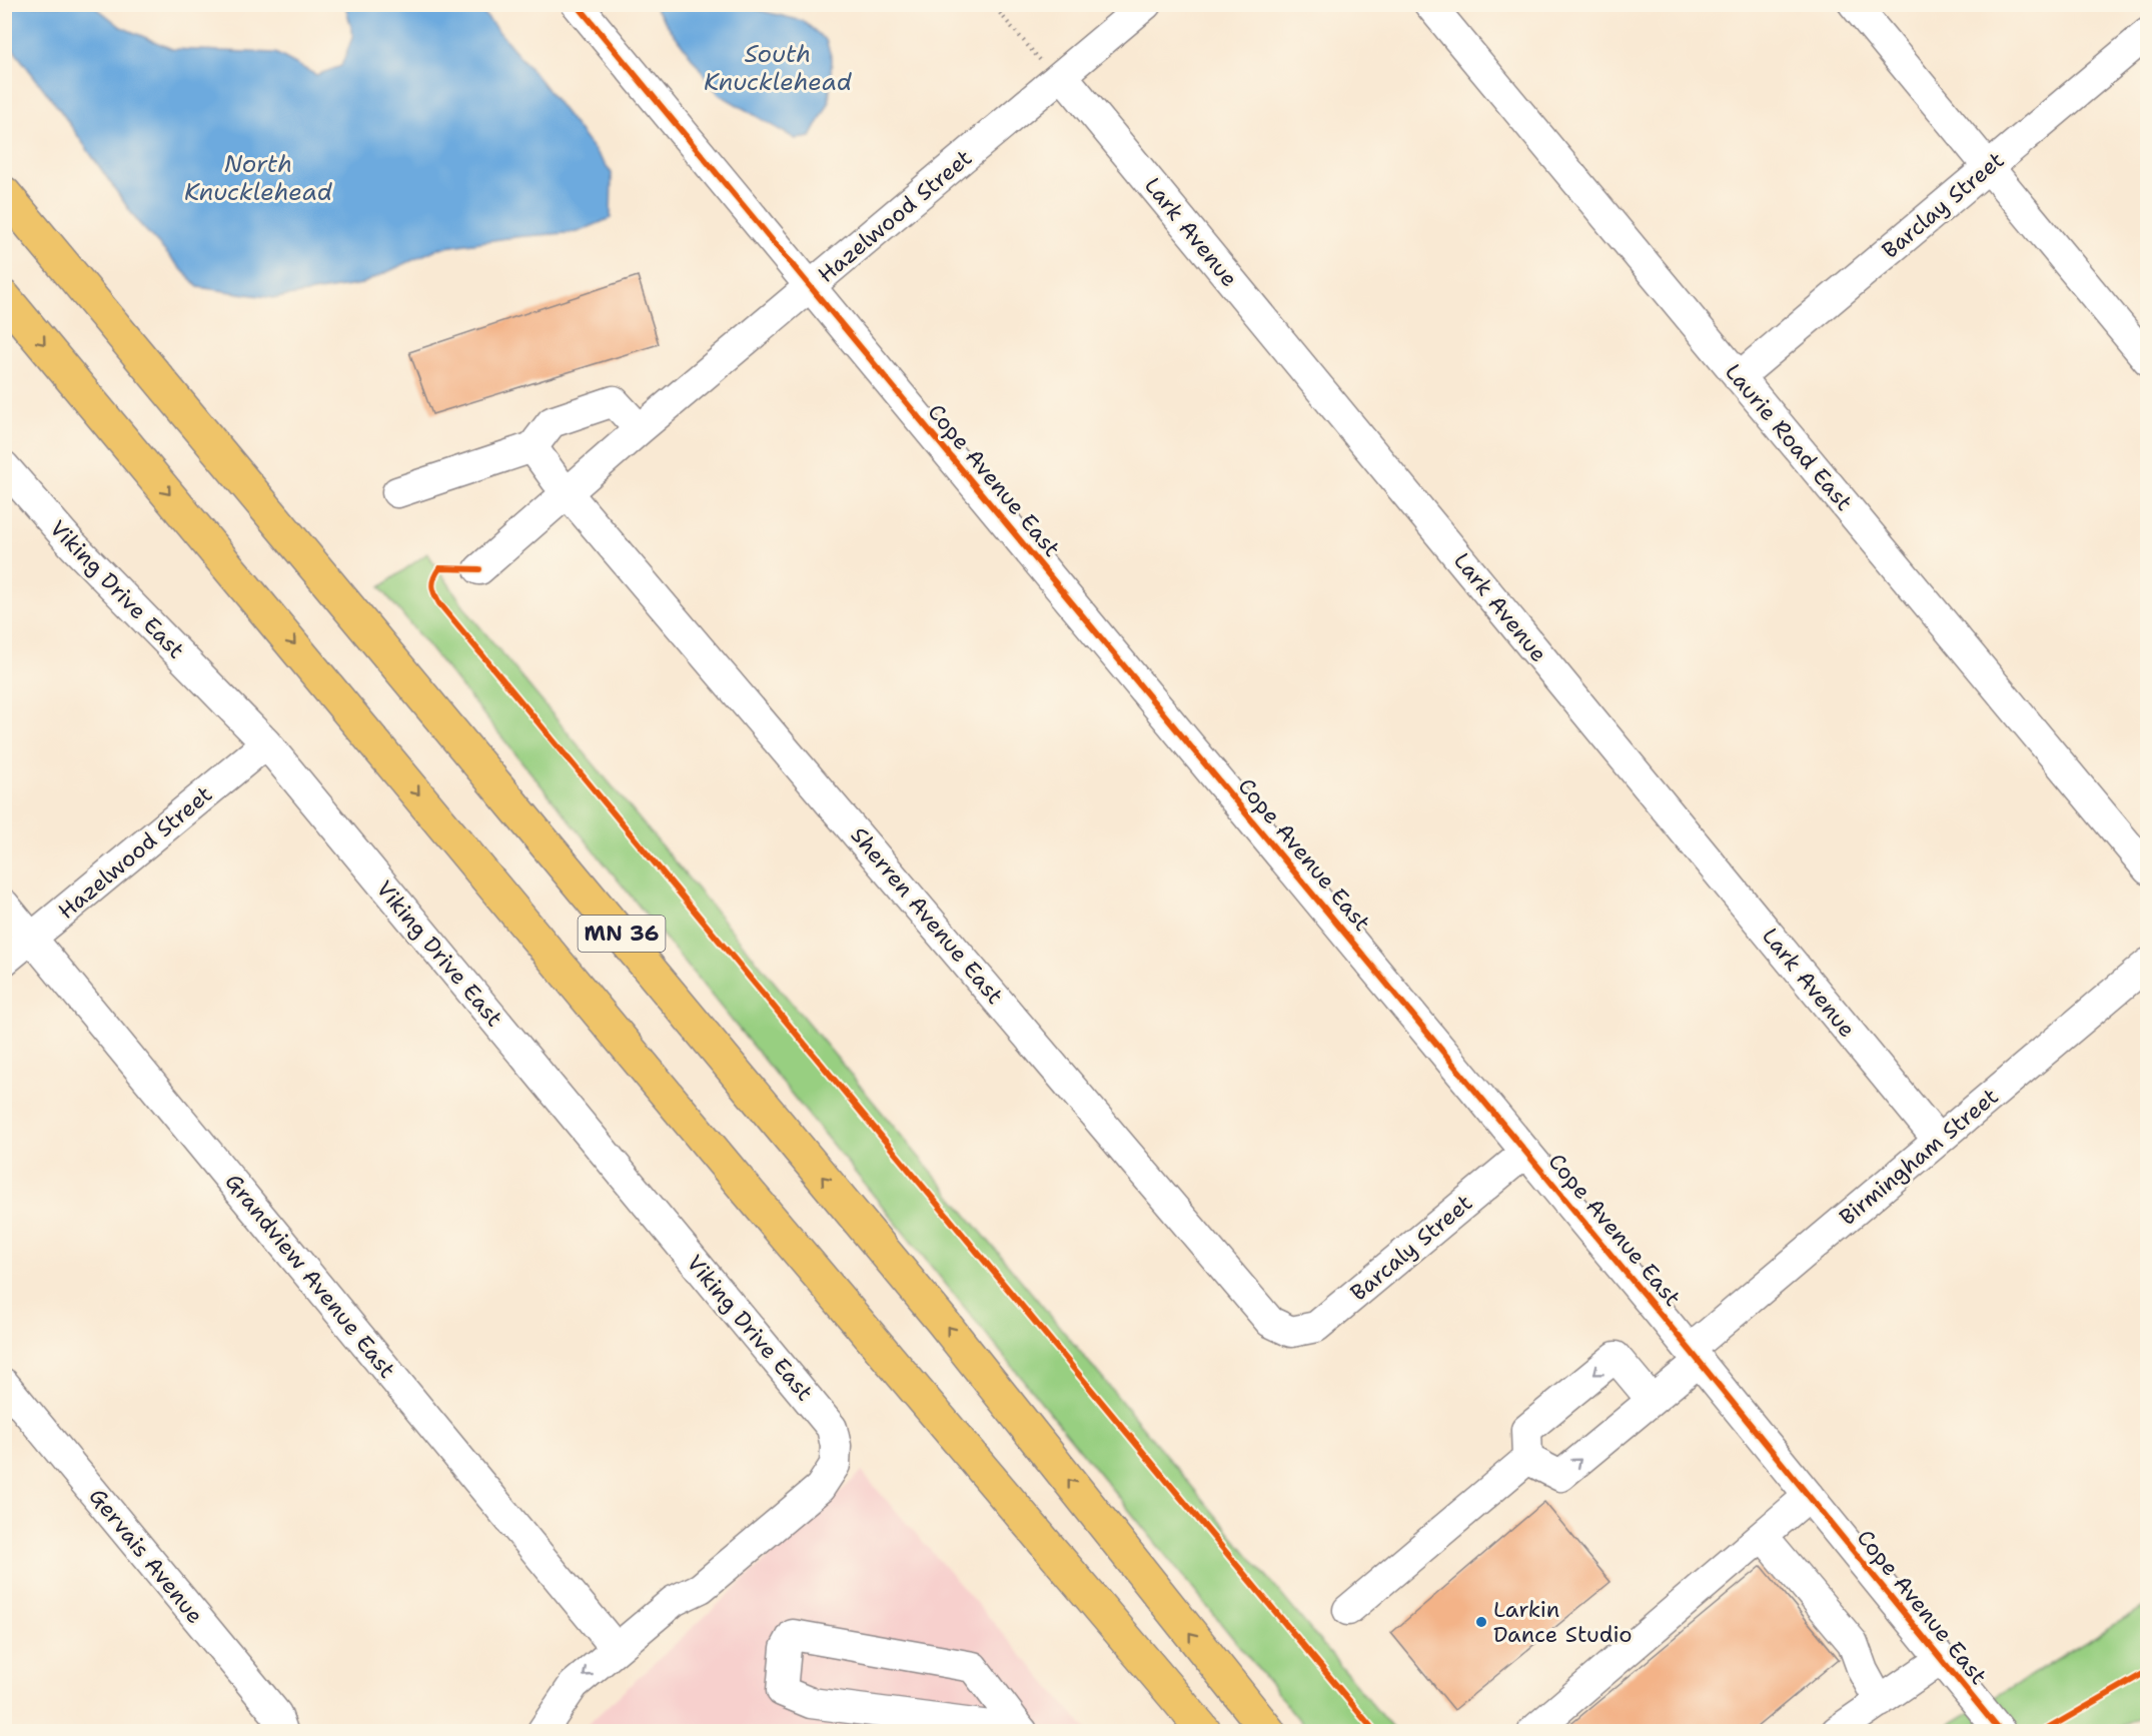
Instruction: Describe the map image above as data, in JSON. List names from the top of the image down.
{
  "streets": {
    "highway": ["MN 36"],
    "street": [
      "Barclay Street",
      "Hazelwood Street",
      "Lark Avenue",
      "Laurie Road East",
      "Cope Avenue East",
      "Viking Drive East",
      "Sherren Avenue East",
      "Birmingham Street",
      "Barcaly Street",
      "Grandview Avenue East",
      "Gervais Avenue"
    ]
  },
  "crossings": [
    ["Barclay Street", "Laurie Road East"],
    ["Hazelwood Street", "Lark Avenue"],
    ["Hazelwood Street", "Cope Avenue East"],
    ["Hazelwood Street", "Viking Drive East"],
    ["Hazelwood Street", "Sherren Avenue East"],
    ["Hazelwood Street", "Grandview Avenue East"],
    ["Lark Avenue", "Birmingham Street"],
    ["Cope Avenue East", "Birmingham Street"],
    ["Cope Avenue East", "Barcaly Street"],
    ["Sherren Avenue East", "Barcaly Street"]
  ],
  "water": ["South Knucklehead", "North Knucklehead"],
  "places": ["Larkin Dance Studio"]
}
